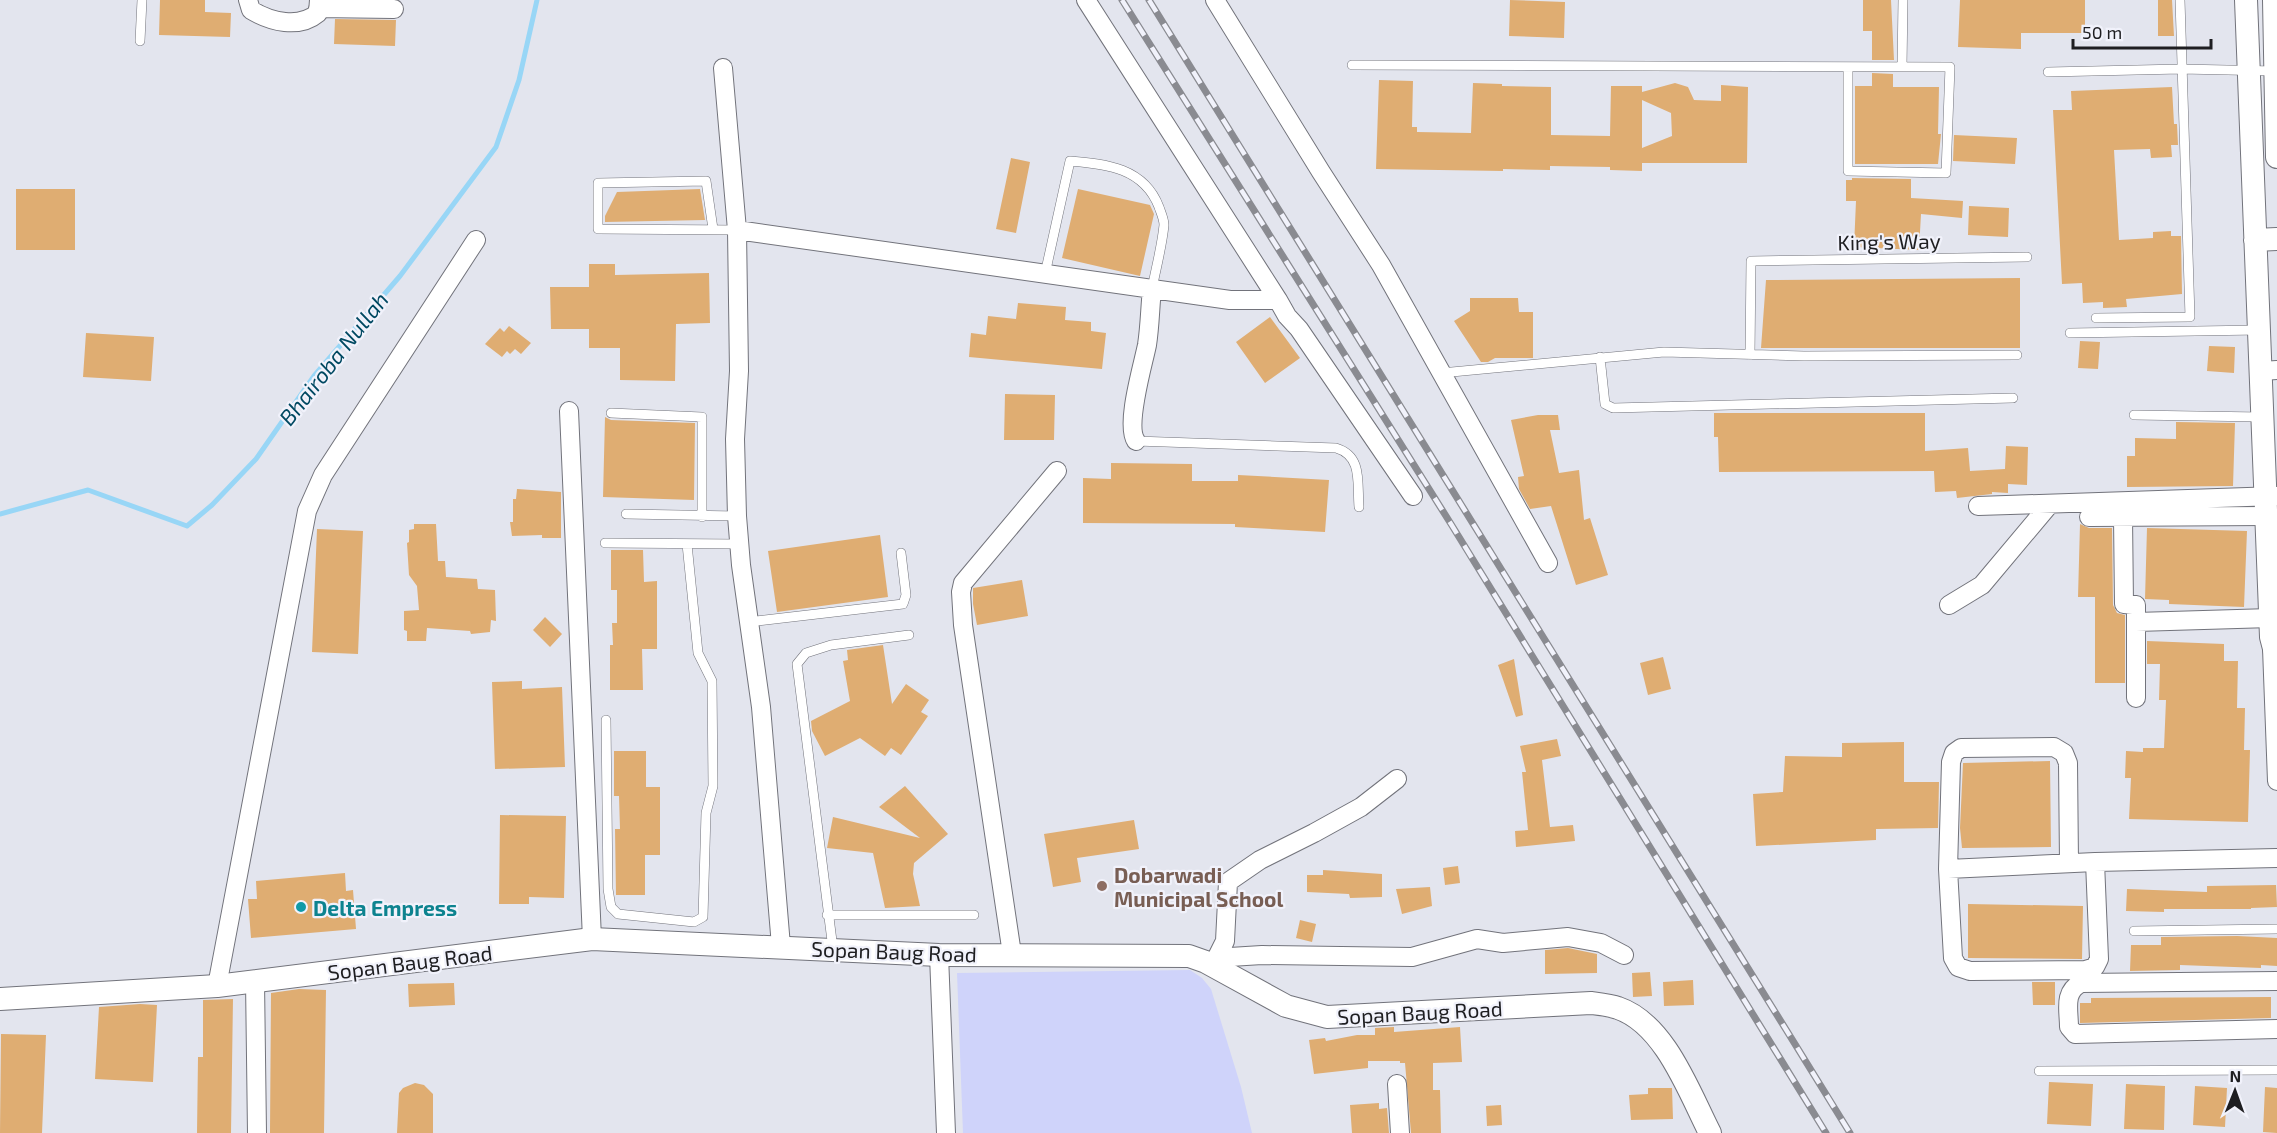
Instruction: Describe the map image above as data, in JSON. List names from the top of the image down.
{
  "streets": {
    "street": ["Sopan Baug Road"],
    "lane": ["King's Way"]
  },
  "water": ["Bhairoba Nullah"],
  "places": ["Dobarwadi Municipal School", "Delta Empress"],
  "scale_bar": "50 m",
  "north": "top"
}
